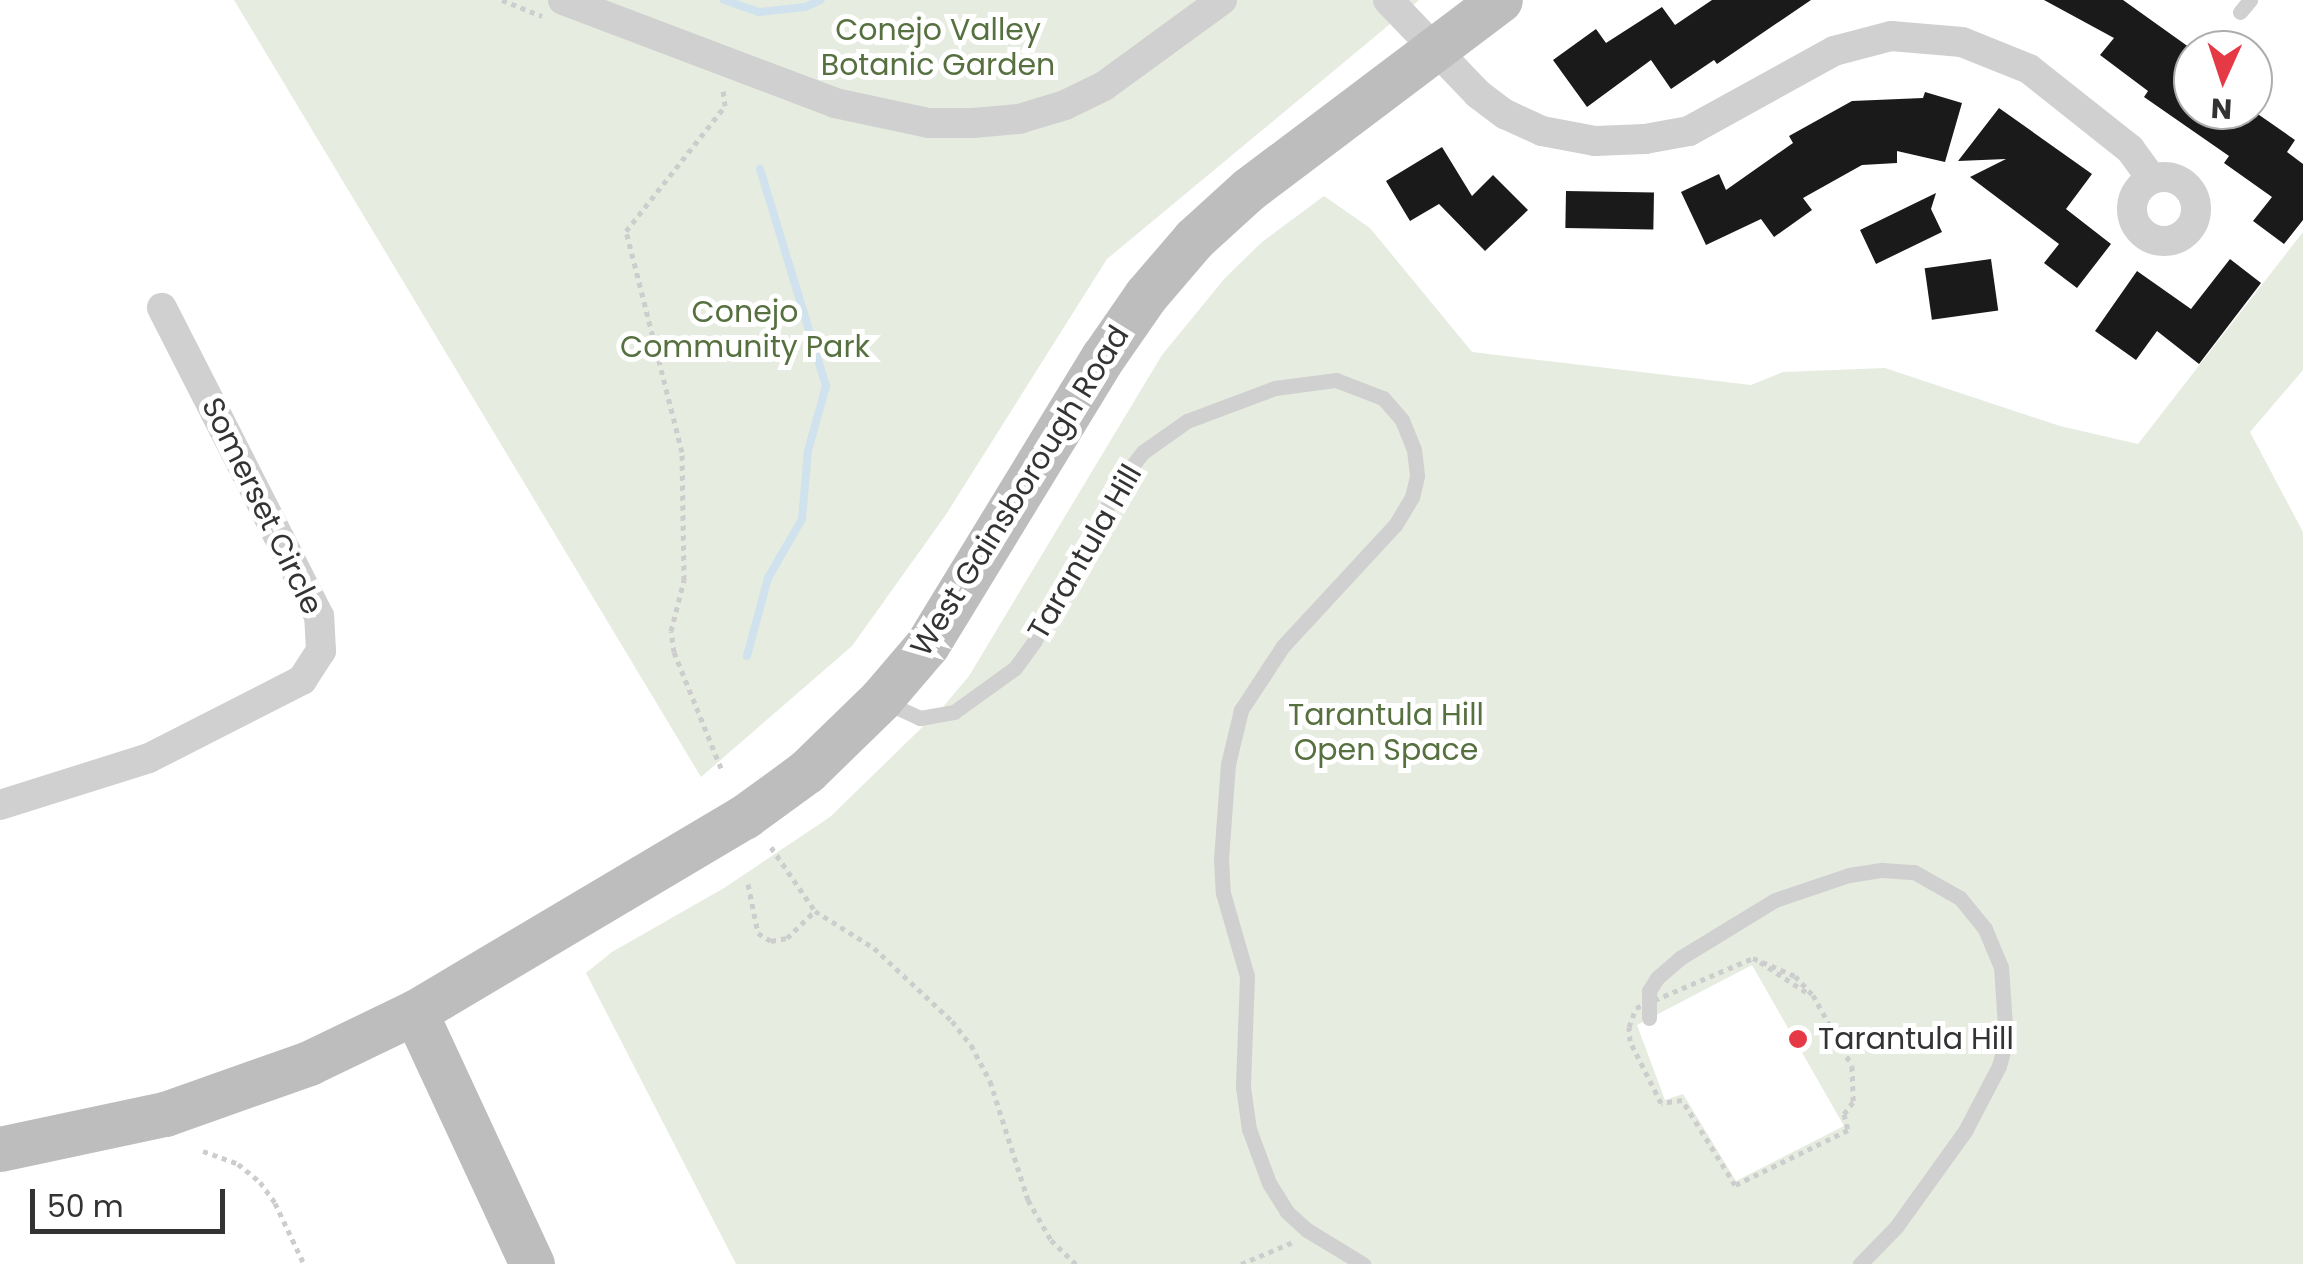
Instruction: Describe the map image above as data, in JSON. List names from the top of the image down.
{
  "streets": {
    "street": ["West Gainsborough Road", "Somerset Circle"],
    "lane": ["Tarantula Hill"]
  },
  "crossings": [
    ["West Gainsborough Road", "Tarantula Hill"]
  ],
  "parks": ["Conejo Valley Botanic Garden", "Conejo Community Park", "Tarantula Hill Open Space"],
  "places": ["Tarantula Hill"],
  "scale_bar": "50 m",
  "north": "bottom"
}
